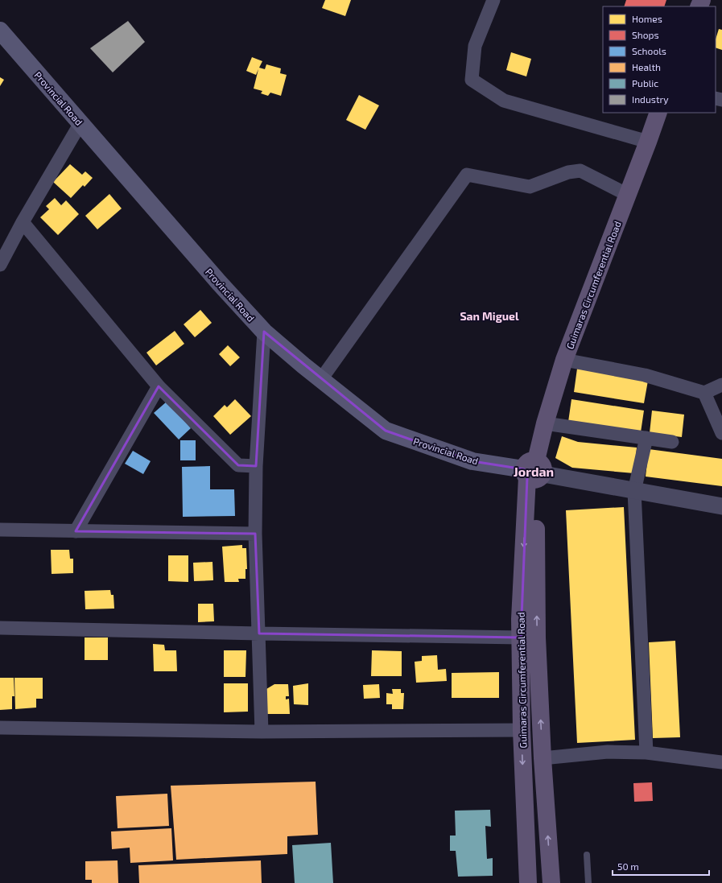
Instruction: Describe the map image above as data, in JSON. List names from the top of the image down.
{
  "streets": {
    "main road": ["Provincial Road", "Guimaras Circumferential Road"]
  },
  "crossings": [
    ["Provincial Road", "Guimaras Circumferential Road"]
  ],
  "districts": ["San Miguel", "Jordan"],
  "legend": [
    "Homes",
    "Shops",
    "Schools",
    "Health",
    "Public",
    "Industry"
  ],
  "scale_bar": "50 m"
}
